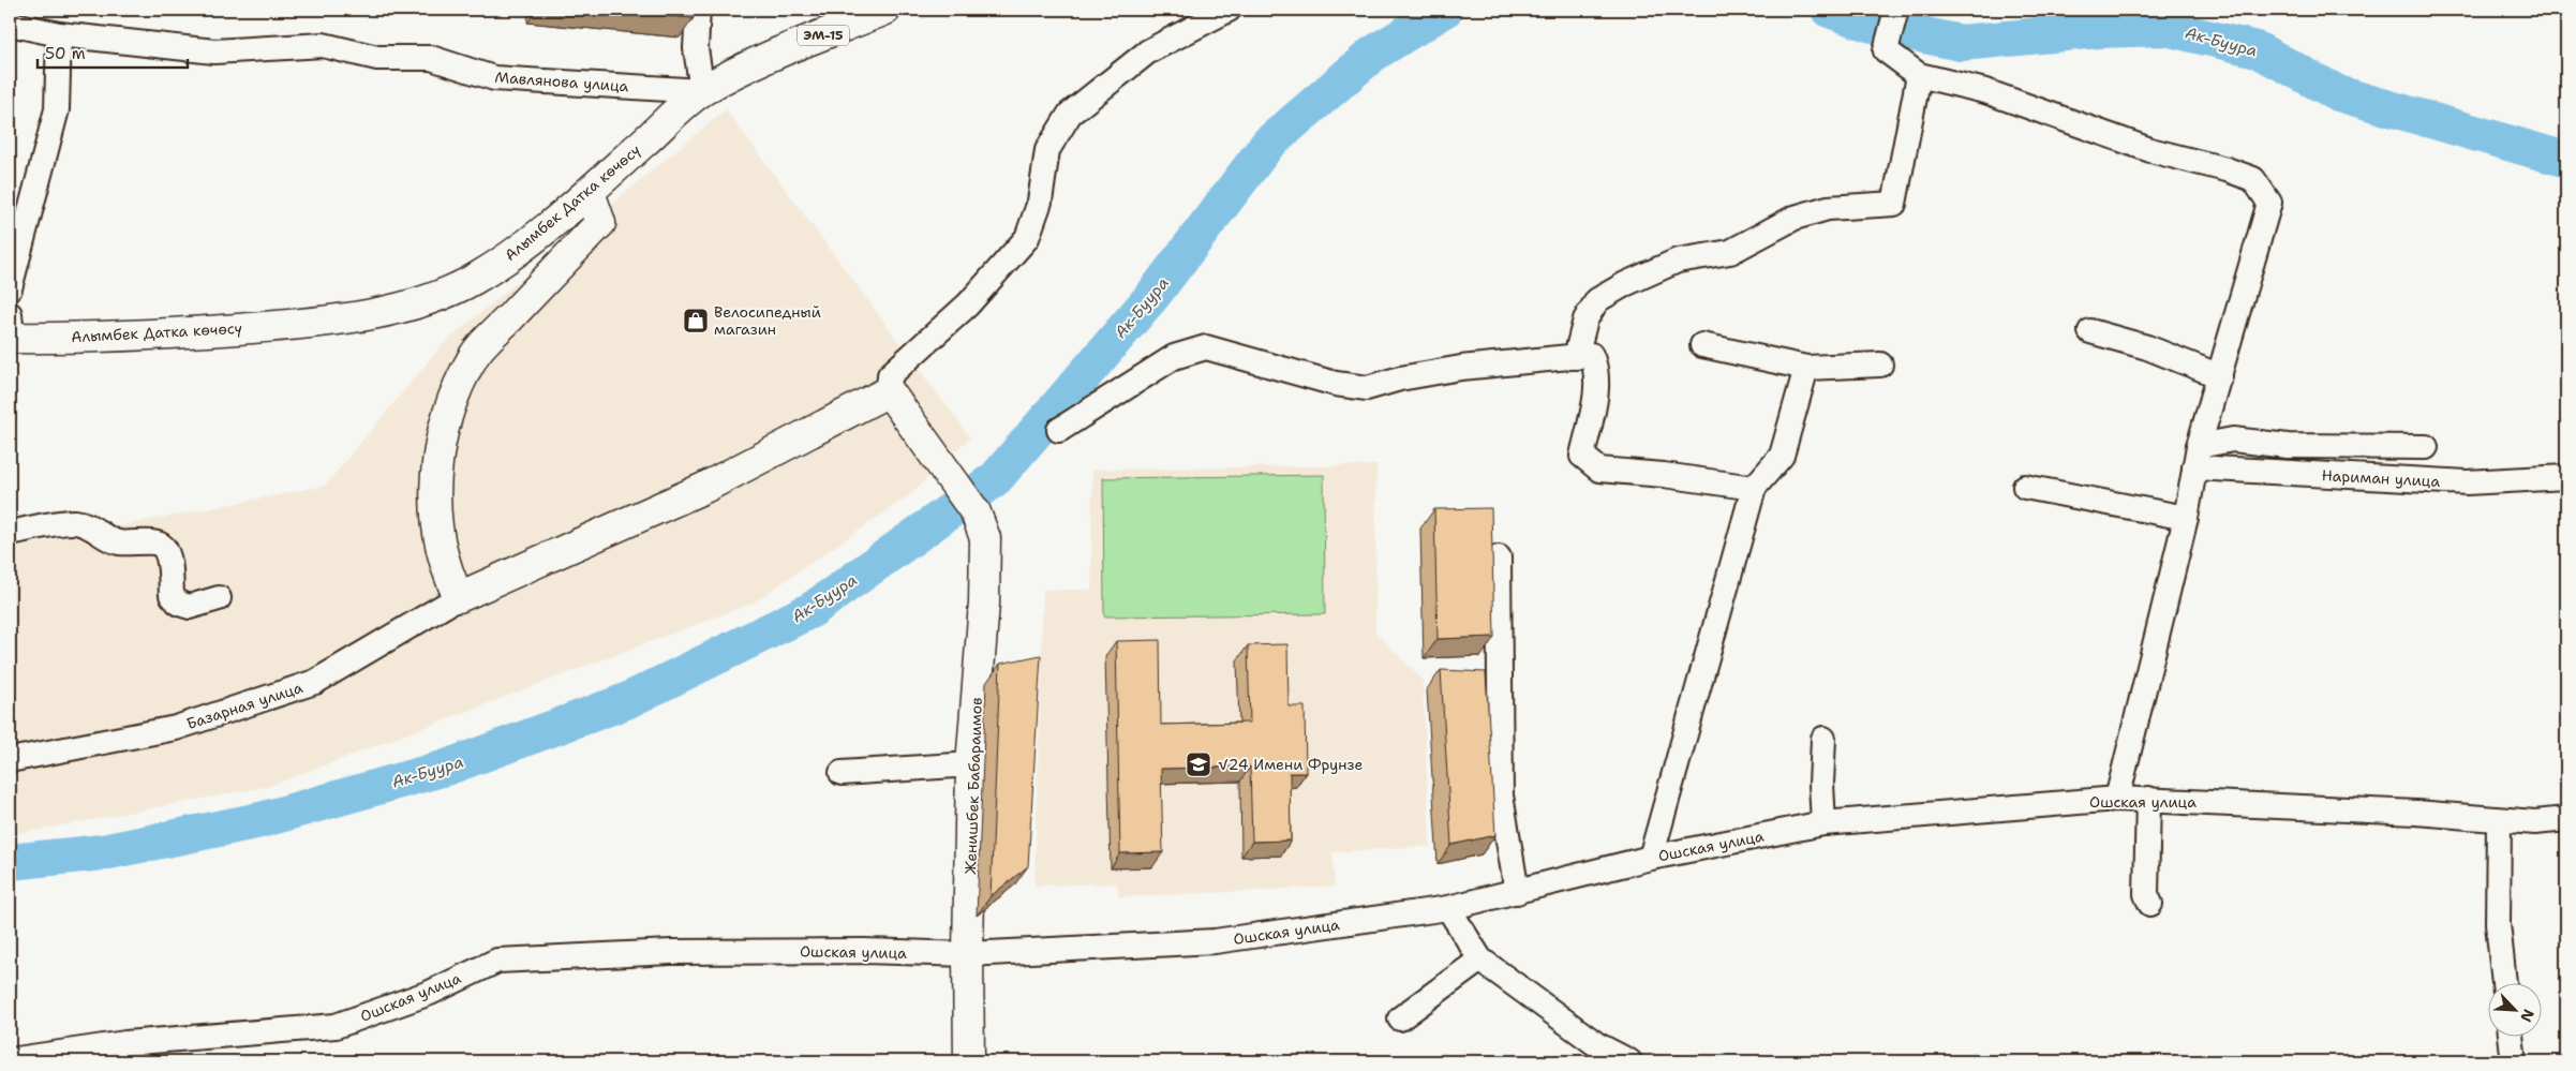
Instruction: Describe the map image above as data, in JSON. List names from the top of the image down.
{
  "streets": {
    "main road": ["ЭМ-15", "Алымбек Датка көчөсү", "Женишбек Бабараимов"],
    "street": [
      "Мавлянова улица",
      "Нариман улица",
      "Базарная улица",
      "Ошская улица"
    ]
  },
  "crossings": [
    ["Мавлянова улица", "Алымбек Датка көчөсү"],
    ["Женишбек Бабараимов", "Ошская улица"]
  ],
  "water": ["Ак-Буура"],
  "places": {
    "shop": ["Велосипедный магазин"],
    "school or university": ["√24 Имени Фрунзе"]
  },
  "scale_bar": "50 m",
  "north": "bottom right"
}
